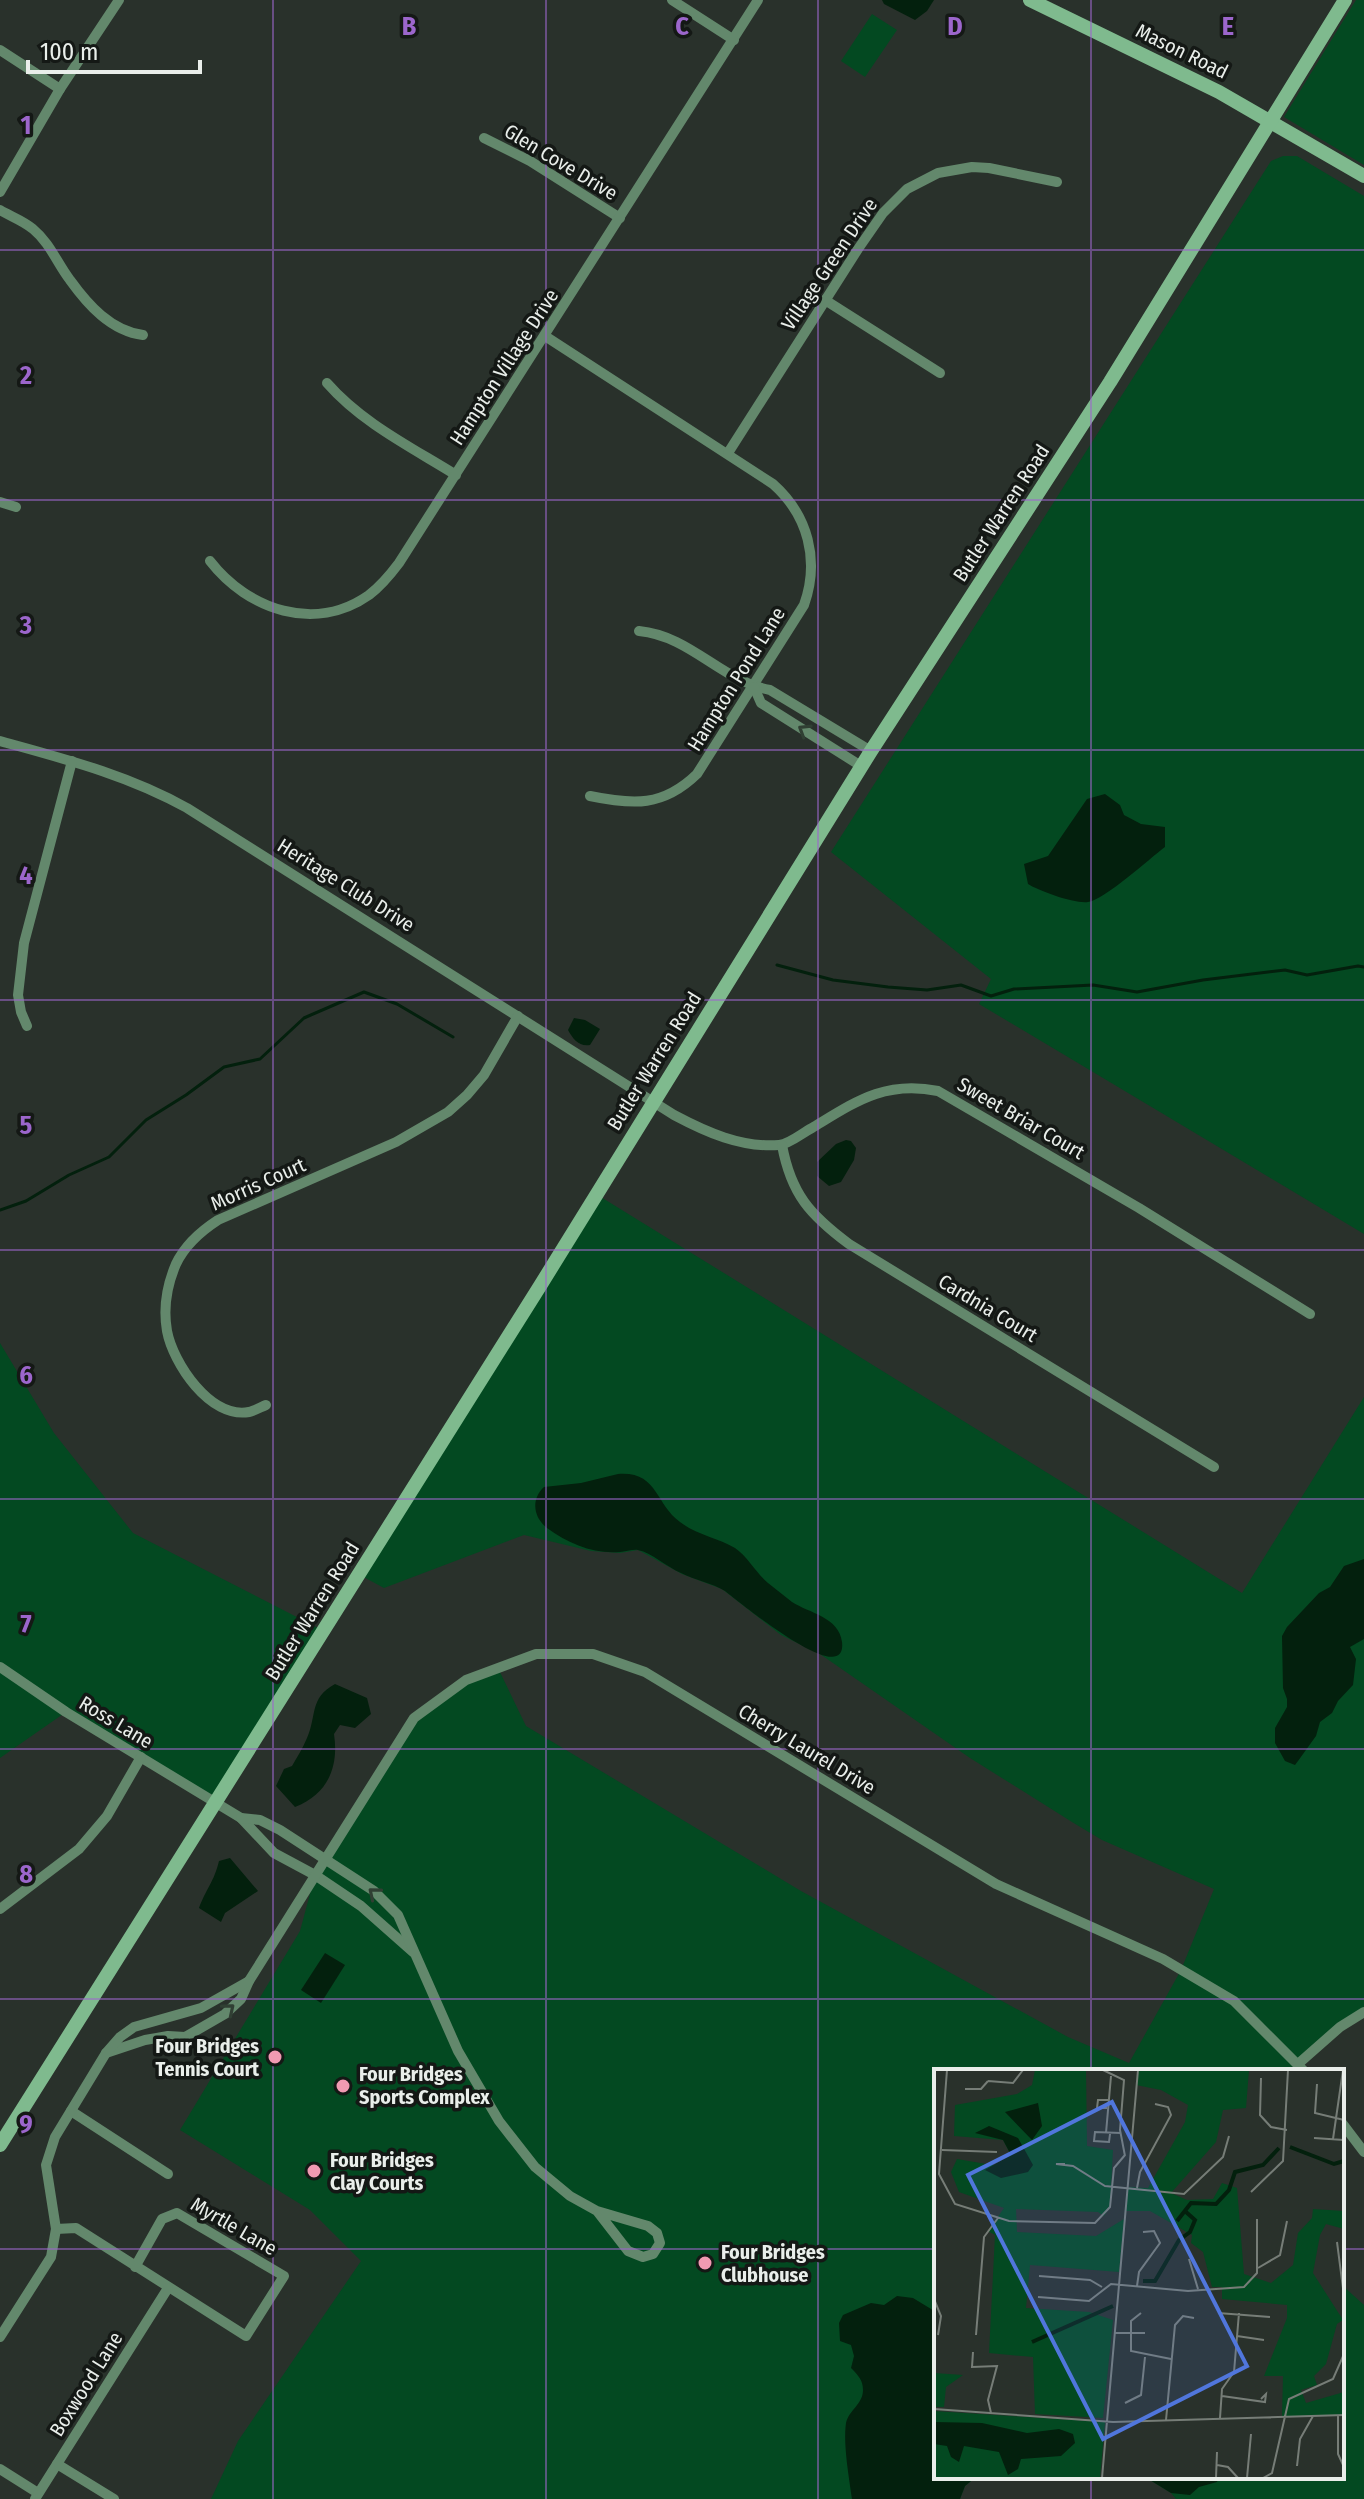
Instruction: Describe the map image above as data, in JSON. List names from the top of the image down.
{
  "streets": {
    "main road": ["Mason Road", "Butler Warren Road"],
    "street": [
      "Glen Cove Drive",
      "Village Green Drive",
      "Hampton Village Drive",
      "Hampton Pond Lane",
      "Heritage Club Drive",
      "Sweet Briar Court",
      "Morris Court",
      "Cardnia Court",
      "Ross Lane",
      "Cherry Laurel Drive",
      "Myrtle Lane",
      "Boxwood Lane"
    ]
  },
  "crossings": [
    ["Mason Road", "Butler Warren Road"],
    ["Glen Cove Drive", "Hampton Village Drive"],
    ["Village Green Drive", "Hampton Pond Lane"],
    ["Hampton Village Drive", "Hampton Pond Lane"],
    ["Butler Warren Road", "Heritage Club Drive"],
    ["Butler Warren Road", "Ross Lane"],
    ["Heritage Club Drive", "Morris Court"],
    ["Sweet Briar Court", "Cardnia Court"],
    ["Myrtle Lane", "Boxwood Lane"]
  ],
  "places": [
    "Four Bridges Tennis Court",
    "Four Bridges Sports Complex",
    "Four Bridges Clay Courts",
    "Four Bridges Clubhouse"
  ],
  "scale_bar": "100 m",
  "grid": {
    "columns": [
      "B",
      "C",
      "D",
      "E"
    ],
    "rows": [
      "1",
      "2",
      "3",
      "4",
      "5",
      "6",
      "7",
      "8",
      "9"
    ]
  }
}
